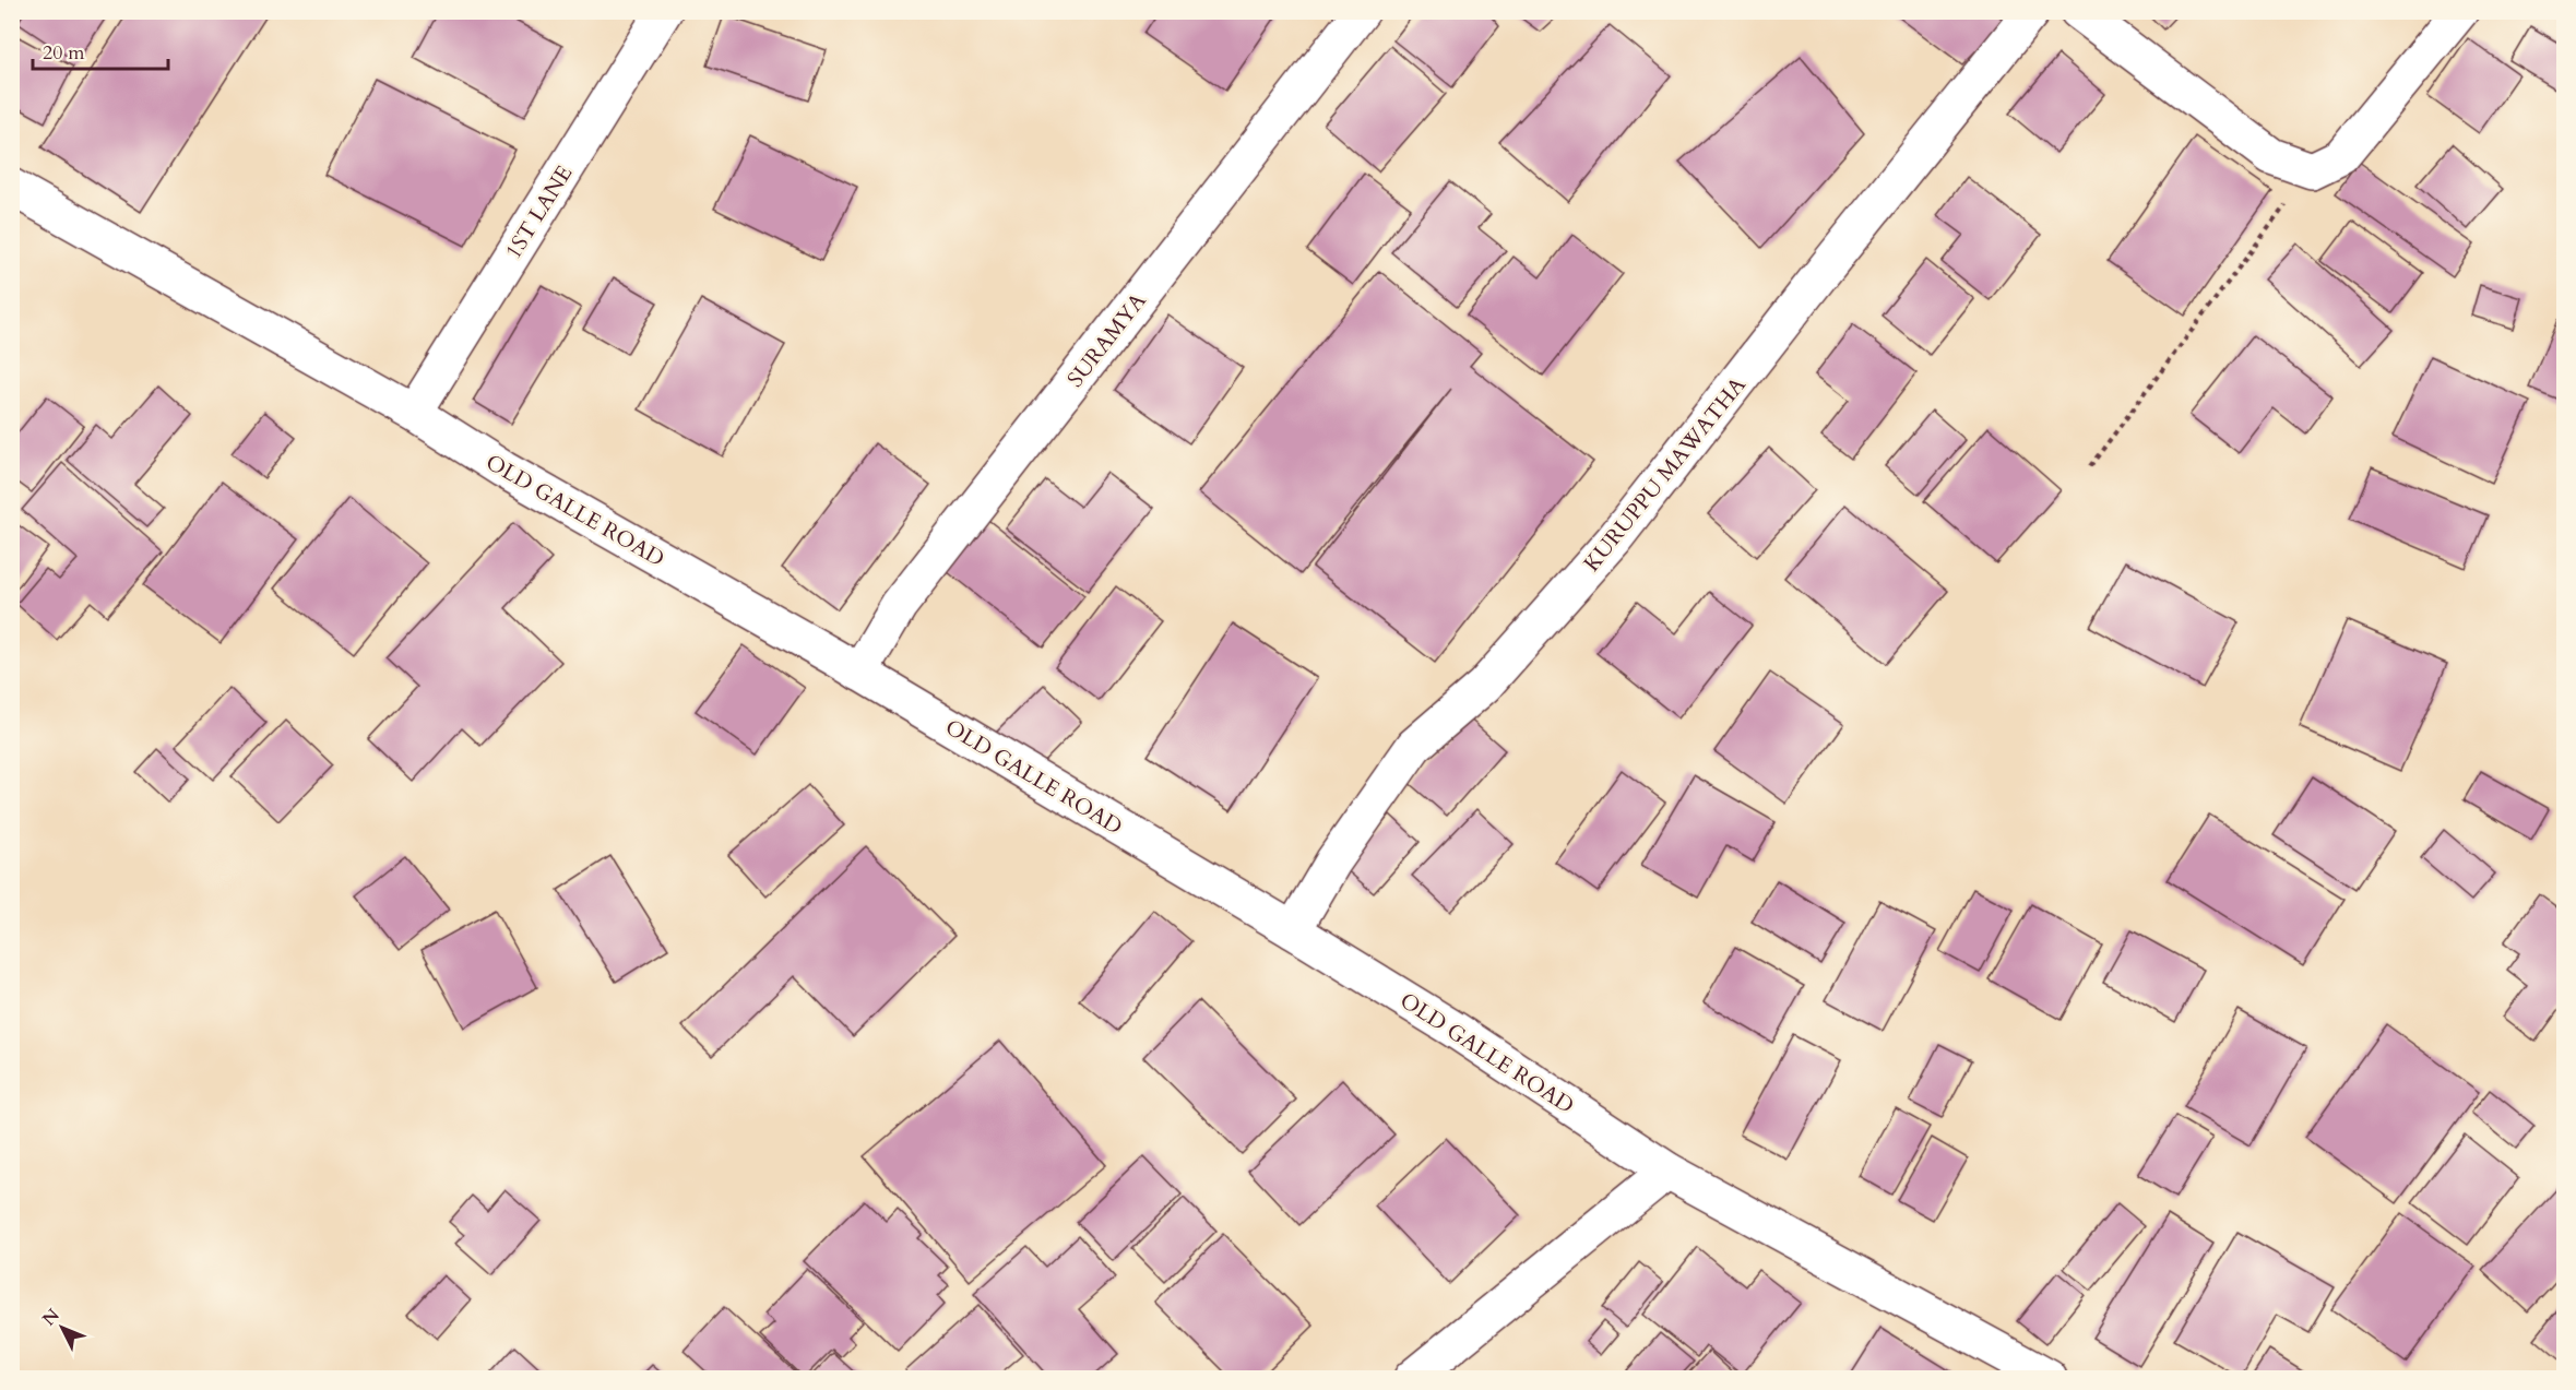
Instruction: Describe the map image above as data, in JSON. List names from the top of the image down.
{
  "streets": {
    "main road": [
      "1ST LANE",
      "SURAMYA",
      "KURUPPU MAWATHA",
      "OLD GALLE ROAD"
    ]
  },
  "crossings": [
    ["1ST LANE", "OLD GALLE ROAD"],
    ["SURAMYA", "OLD GALLE ROAD"],
    ["KURUPPU MAWATHA", "OLD GALLE ROAD"]
  ],
  "scale_bar": "20 m",
  "north": "top left"
}
